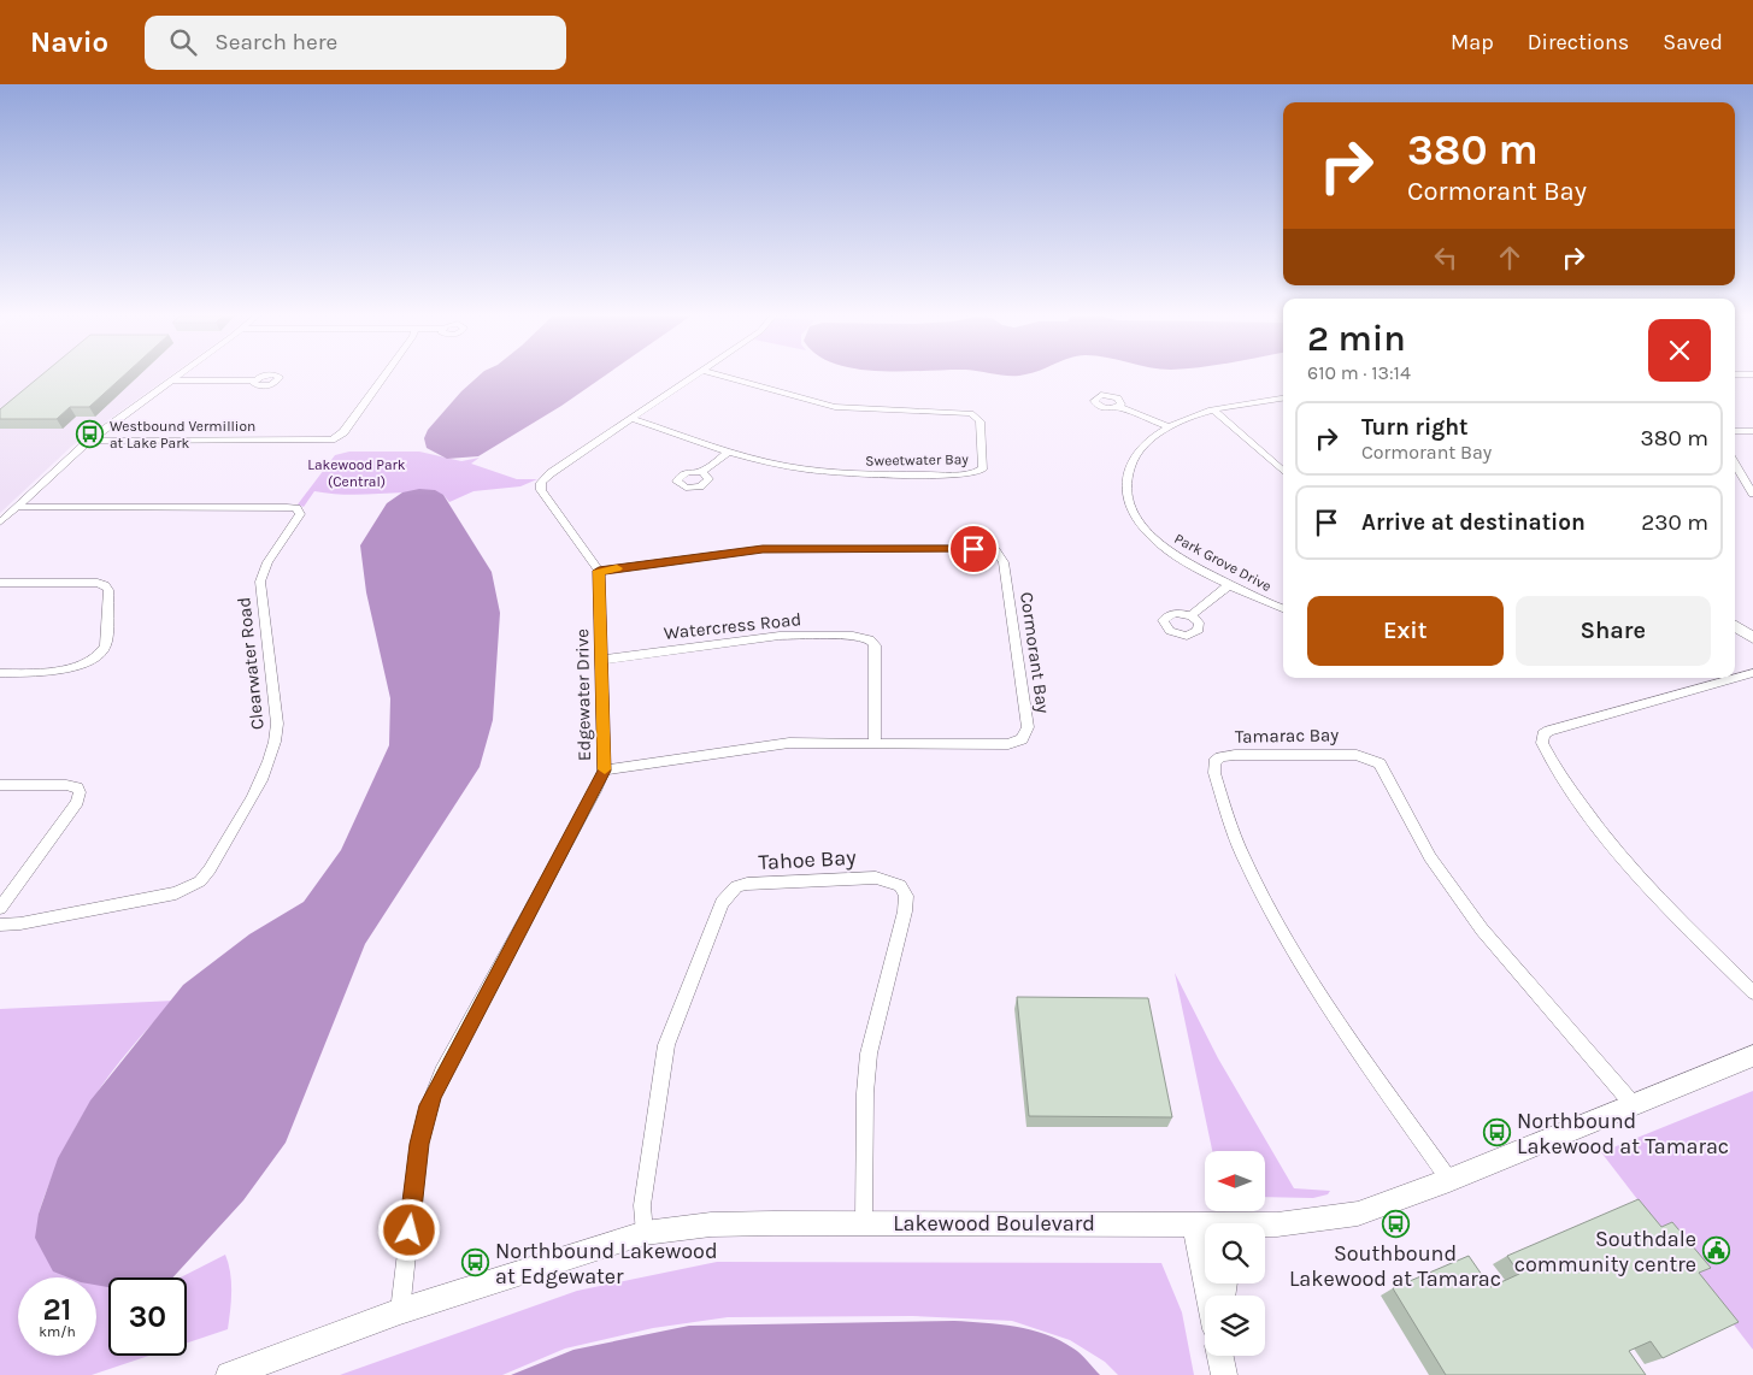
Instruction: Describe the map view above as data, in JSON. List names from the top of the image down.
{
  "streets": {
    "street": [
      "Sweetwater Bay",
      "Park Grove Drive",
      "Watercress Road",
      "Cormorant Bay",
      "Clearwater Road",
      "Edgewater Drive",
      "Tamarac Bay",
      "Tahoe Bay",
      "Lakewood Boulevard"
    ]
  },
  "crossings": [
    ["Watercress Road", "Cormorant Bay"],
    ["Watercress Road", "Edgewater Drive"],
    ["Cormorant Bay", "Edgewater Drive"],
    ["Edgewater Drive", "Lakewood Boulevard"],
    ["Tamarac Bay", "Lakewood Boulevard"],
    ["Tahoe Bay", "Lakewood Boulevard"]
  ],
  "parks": ["Lakewood Park (Central)"],
  "places": {
    "bus stop": [
      "Westbound Vermillion at Lake Park",
      "Northbound Lakewood at Tamarac",
      "Southbound Lakewood at Tamarac",
      "Northbound Lakewood at Edgewater"
    ],
    "public building": ["Southdale community centre"]
  },
  "north": "left",
  "page": {
    "header": "Navio",
    "search": "Search here",
    "nav": ["Map", "Directions", "Saved"],
    "turn": ["380 m", "Cormorant Bay"],
    "heading": ["2 min", "610 m · 13:14"],
    "list": [
      {
        "name": "Turn right",
        "note": "Cormorant Bay",
        "value": "380 m"
      },
      {
        "name": "Arrive at destination",
        "value": "230 m"
      }
    ],
    "buttons": ["Exit", "Share"],
    "speed": "21 km/h",
    "limit": "30"
  }
}
